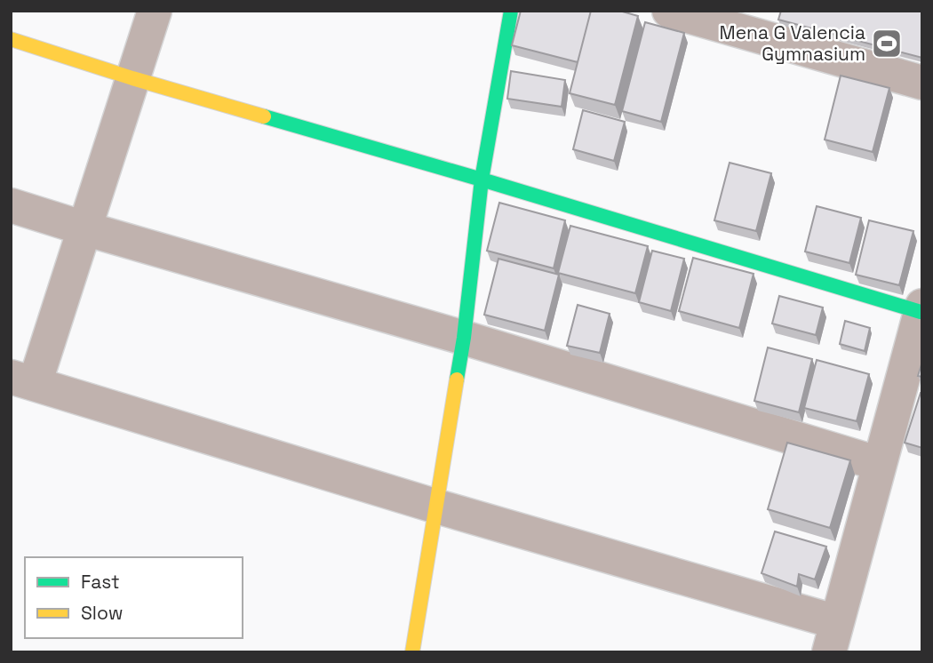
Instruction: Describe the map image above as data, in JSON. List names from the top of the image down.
{
  "places": {
    "sports": ["Mena G Valencia Gymnasium"]
  },
  "legend": ["Fast", "Slow"]
}
